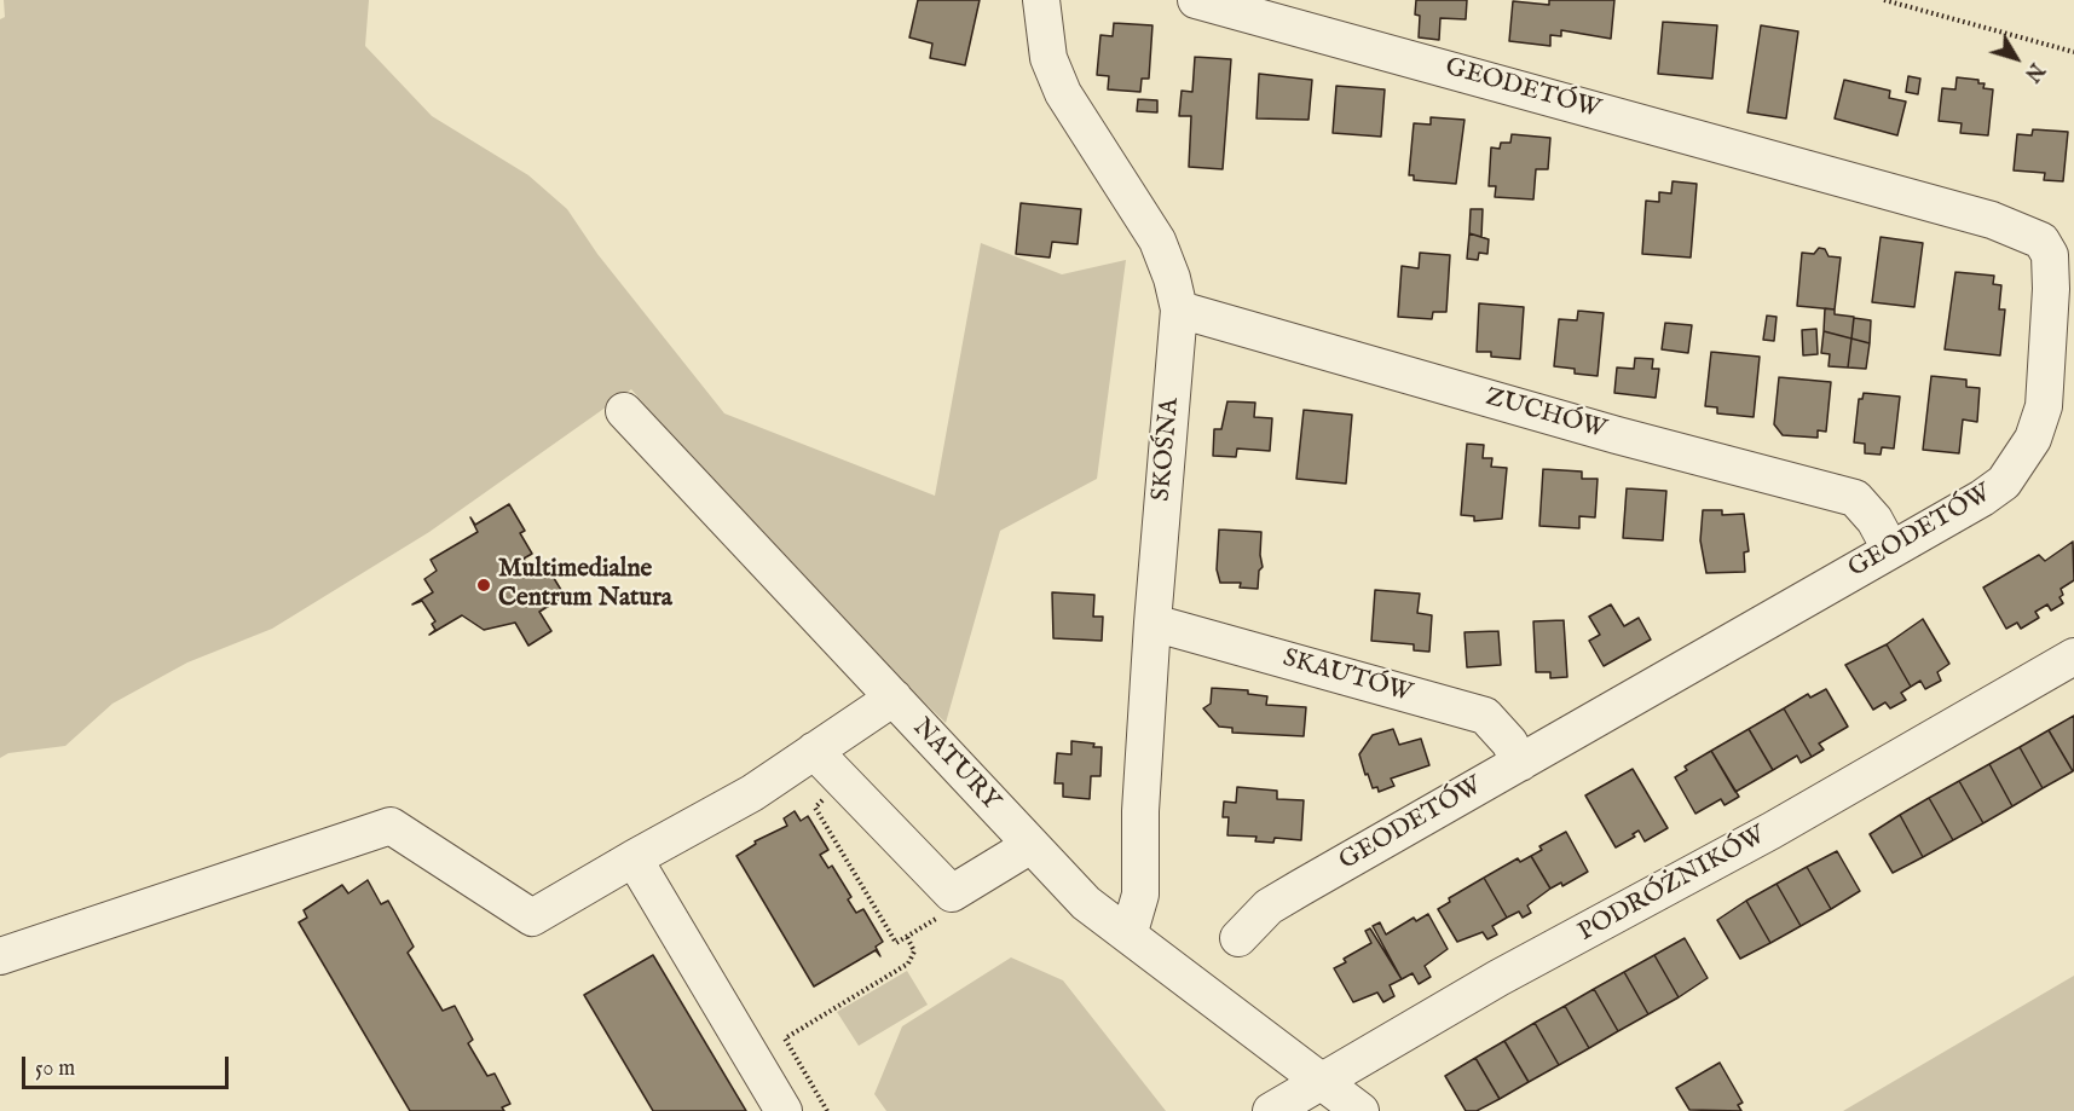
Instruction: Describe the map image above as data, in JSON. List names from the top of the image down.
{
  "streets": {
    "street": [
      "GEODETÓW",
      "ZUCHÓW",
      "SKOŚNA",
      "SKAUTÓW",
      "NATURY",
      "PODRÓŻNIKÓW"
    ]
  },
  "crossings": [
    ["GEODETÓW", "ZUCHÓW"],
    ["GEODETÓW", "SKAUTÓW"],
    ["ZUCHÓW", "SKOŚNA"],
    ["SKOŚNA", "SKAUTÓW"],
    ["SKOŚNA", "NATURY"],
    ["NATURY", "PODRÓŻNIKÓW"]
  ],
  "places": ["Multimedialne Centrum Natura"],
  "scale_bar": "50 m",
  "north": "bottom right"
}
